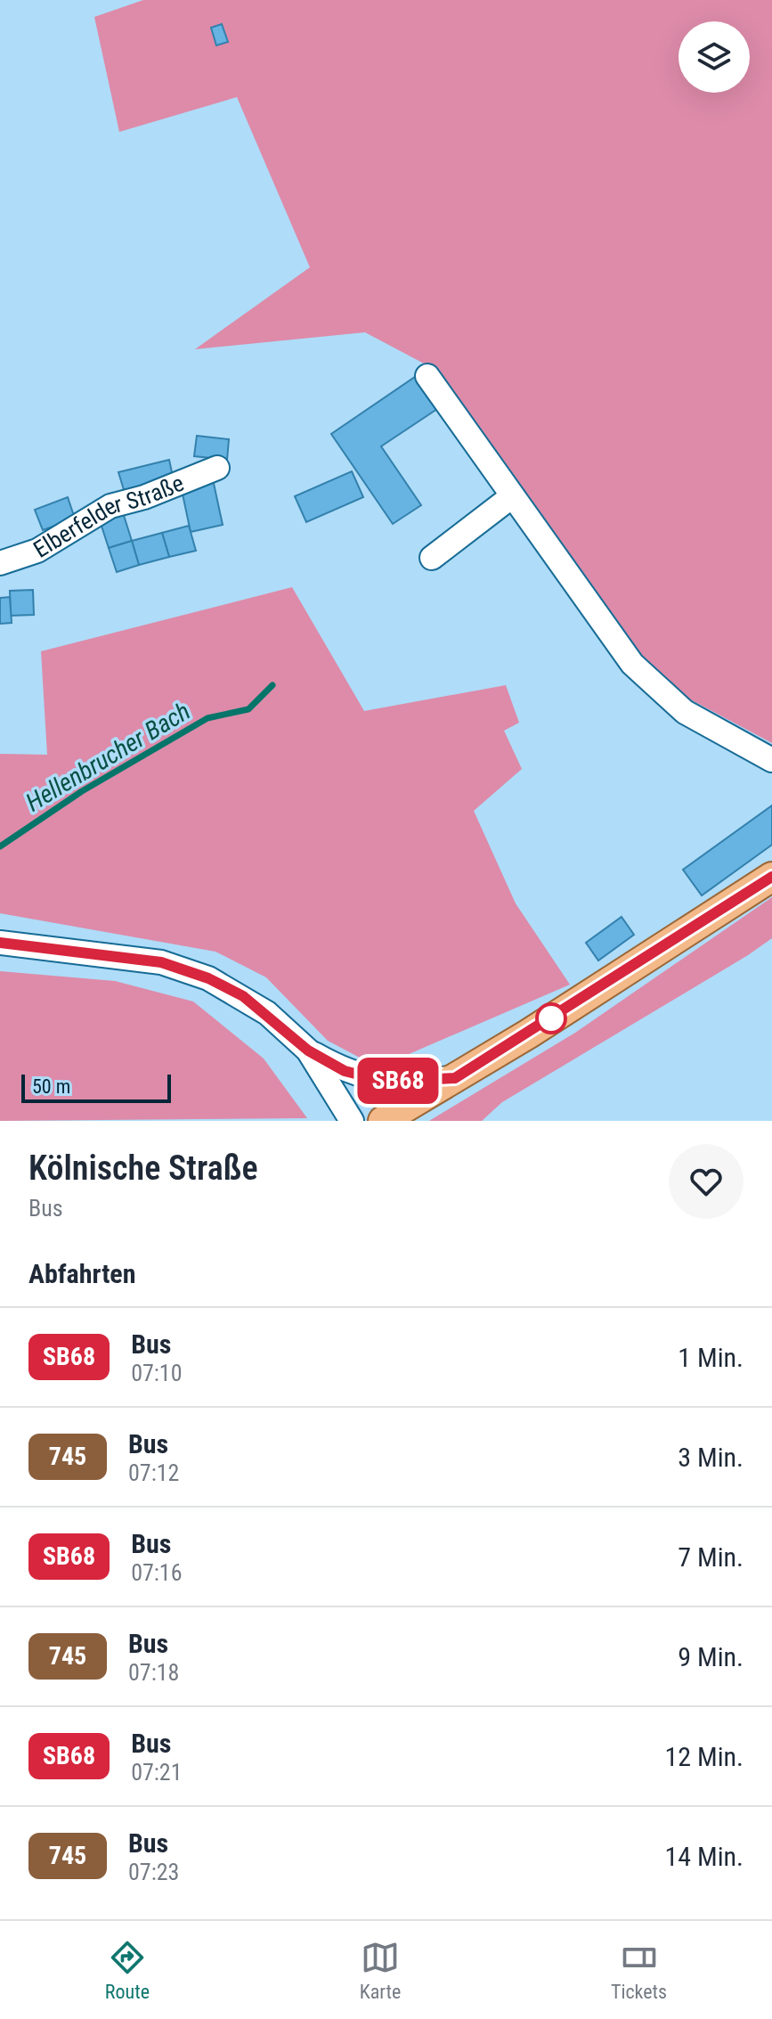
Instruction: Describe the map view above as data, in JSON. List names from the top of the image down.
{
  "streets": {
    "street": ["Elberfelder Straße"]
  },
  "water": ["Hellenbrucher Bach"],
  "lines": ["bus line SB68"],
  "scale_bar": "50 m",
  "page": {
    "on_map": "SB68",
    "scale": "50 m",
    "heading": [
      ["Kölnische Straße", "Bus"],
      "Abfahrten"
    ],
    "list": [
      {
        "mark": "SB68",
        "name": "Bus",
        "note": "07:10",
        "value": "1 Min."
      },
      {
        "mark": "745",
        "name": "Bus",
        "note": "07:12",
        "value": "3 Min."
      },
      {
        "mark": "SB68",
        "name": "Bus",
        "note": "07:16",
        "value": "7 Min."
      },
      {
        "mark": "745",
        "name": "Bus",
        "note": "07:18",
        "value": "9 Min."
      },
      {
        "mark": "SB68",
        "name": "Bus",
        "note": "07:21",
        "value": "12 Min."
      },
      {
        "mark": "745",
        "name": "Bus",
        "note": "07:23",
        "value": "14 Min."
      }
    ],
    "tabs": ["Route", "Karte", "Tickets"]
  }
}
